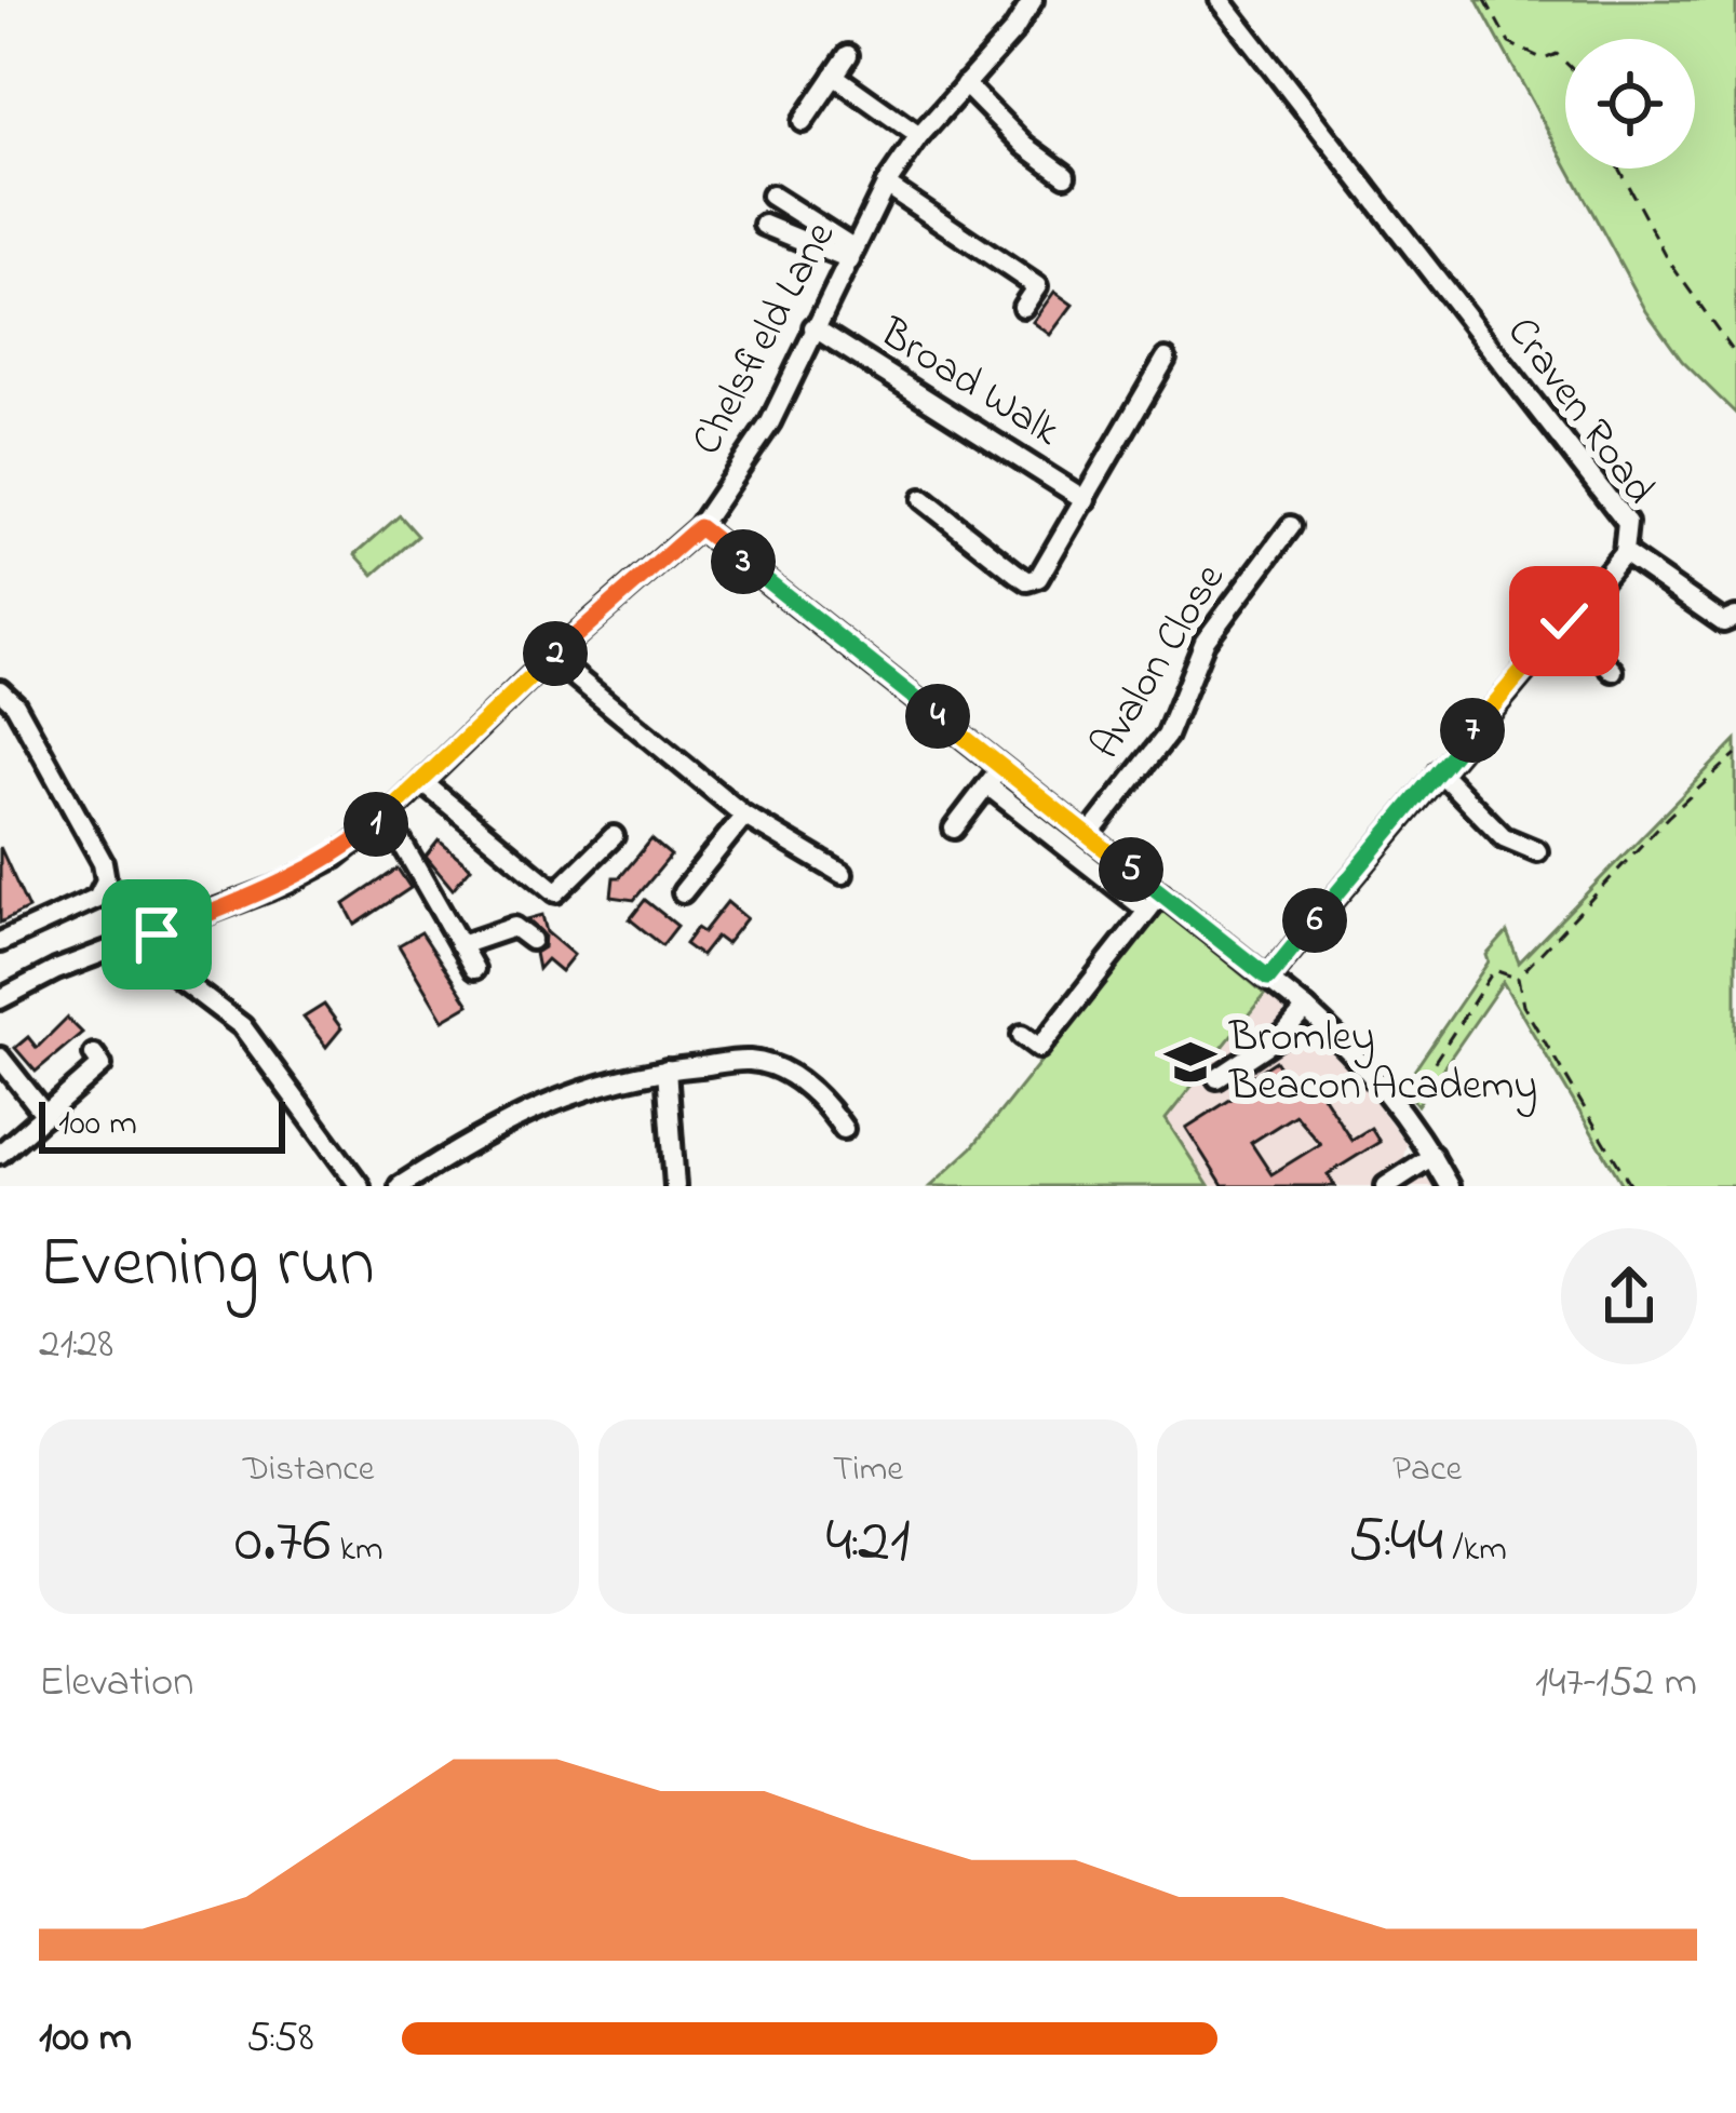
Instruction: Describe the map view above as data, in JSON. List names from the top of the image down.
{
  "streets": {
    "street": [
      "Chelsfield Lane",
      "Broad Walk",
      "Craven Road",
      "Avalon Close"
    ]
  },
  "crossings": [
    ["Chelsfield Lane", "Broad Walk"]
  ],
  "places": {
    "school or university": ["Bromley Beacon Academy"]
  },
  "scale_bar": "100 m",
  "page": {
    "pins": [
      "3",
      "2",
      "4",
      "7",
      "1",
      "5",
      "6"
    ],
    "scale": "100 m",
    "heading": ["Evening run", "21:28"],
    "stats": [
      ["Distance", "0.76 km"],
      ["Time", "4:21"],
      ["Pace", "5:44 /km"]
    ],
    "chart": ["Elevation", "147–152 m"],
    "list": [
      {
        "name": "100 m",
        "note": "5:58"
      }
    ]
  }
}
